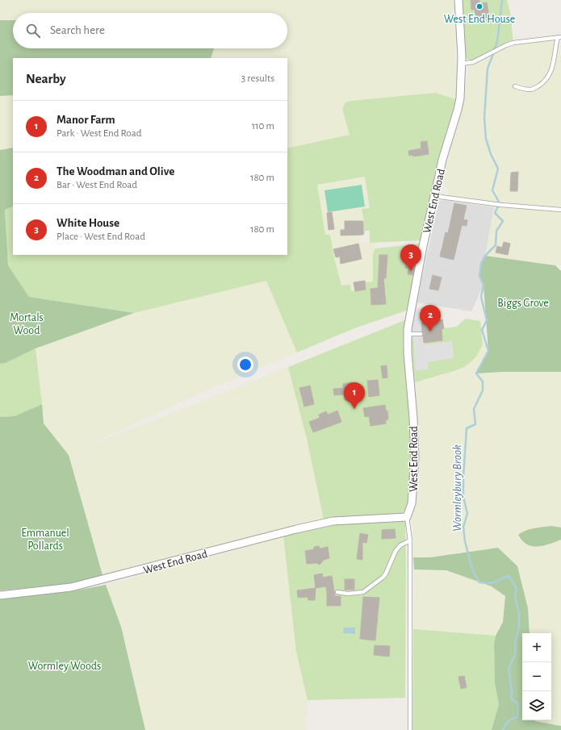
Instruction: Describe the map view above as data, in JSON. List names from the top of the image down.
{
  "streets": {
    "street": ["West End Road"]
  },
  "water": ["Wormleybury Brook"],
  "parks": [
    "Biggs Grove",
    "Mortals Wood",
    "Emmanuel Pollards",
    "Wormley Woods"
  ],
  "places": ["West End House"],
  "page": {
    "search": "Search here",
    "heading": ["Nearby", "3 results"],
    "list": [
      {
        "mark": "1",
        "name": "Manor Farm",
        "note": "Park · West End Road",
        "value": "110 m"
      },
      {
        "mark": "2",
        "name": "The Woodman and Olive",
        "note": "Bar · West End Road",
        "value": "180 m"
      },
      {
        "mark": "3",
        "name": "White House",
        "note": "Place · West End Road",
        "value": "180 m"
      }
    ],
    "pins": ["3", "2", "1"],
    "map_buttons": ["+", "−"]
  }
}
